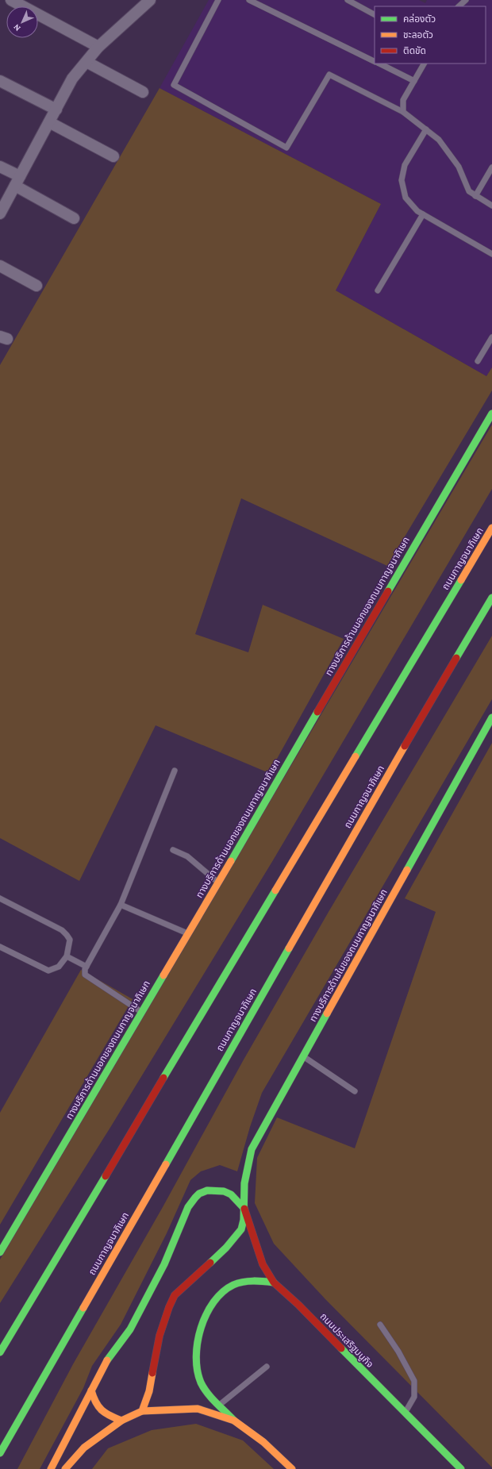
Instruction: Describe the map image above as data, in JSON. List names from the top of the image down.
{
  "streets": {
    "main road": [
      "ถนนกาญจนาภิเษก",
      "ทางบริการด้านนอกของถนนกาญจนาภิเษก",
      "ทางบริการด้านในของถนนกาญจนาภิเษก",
      "ถนนประเสริฐมนูกิจ"
    ]
  },
  "crossings": [
    ["ทางบริการด้านในของถนนกาญจนาภิเษก", "ถนนประเสริฐมนูกิจ"]
  ],
  "legend": ["คล่องตัว", "ชะลอตัว", "ติดขัด"],
  "north": "bottom left"
}
